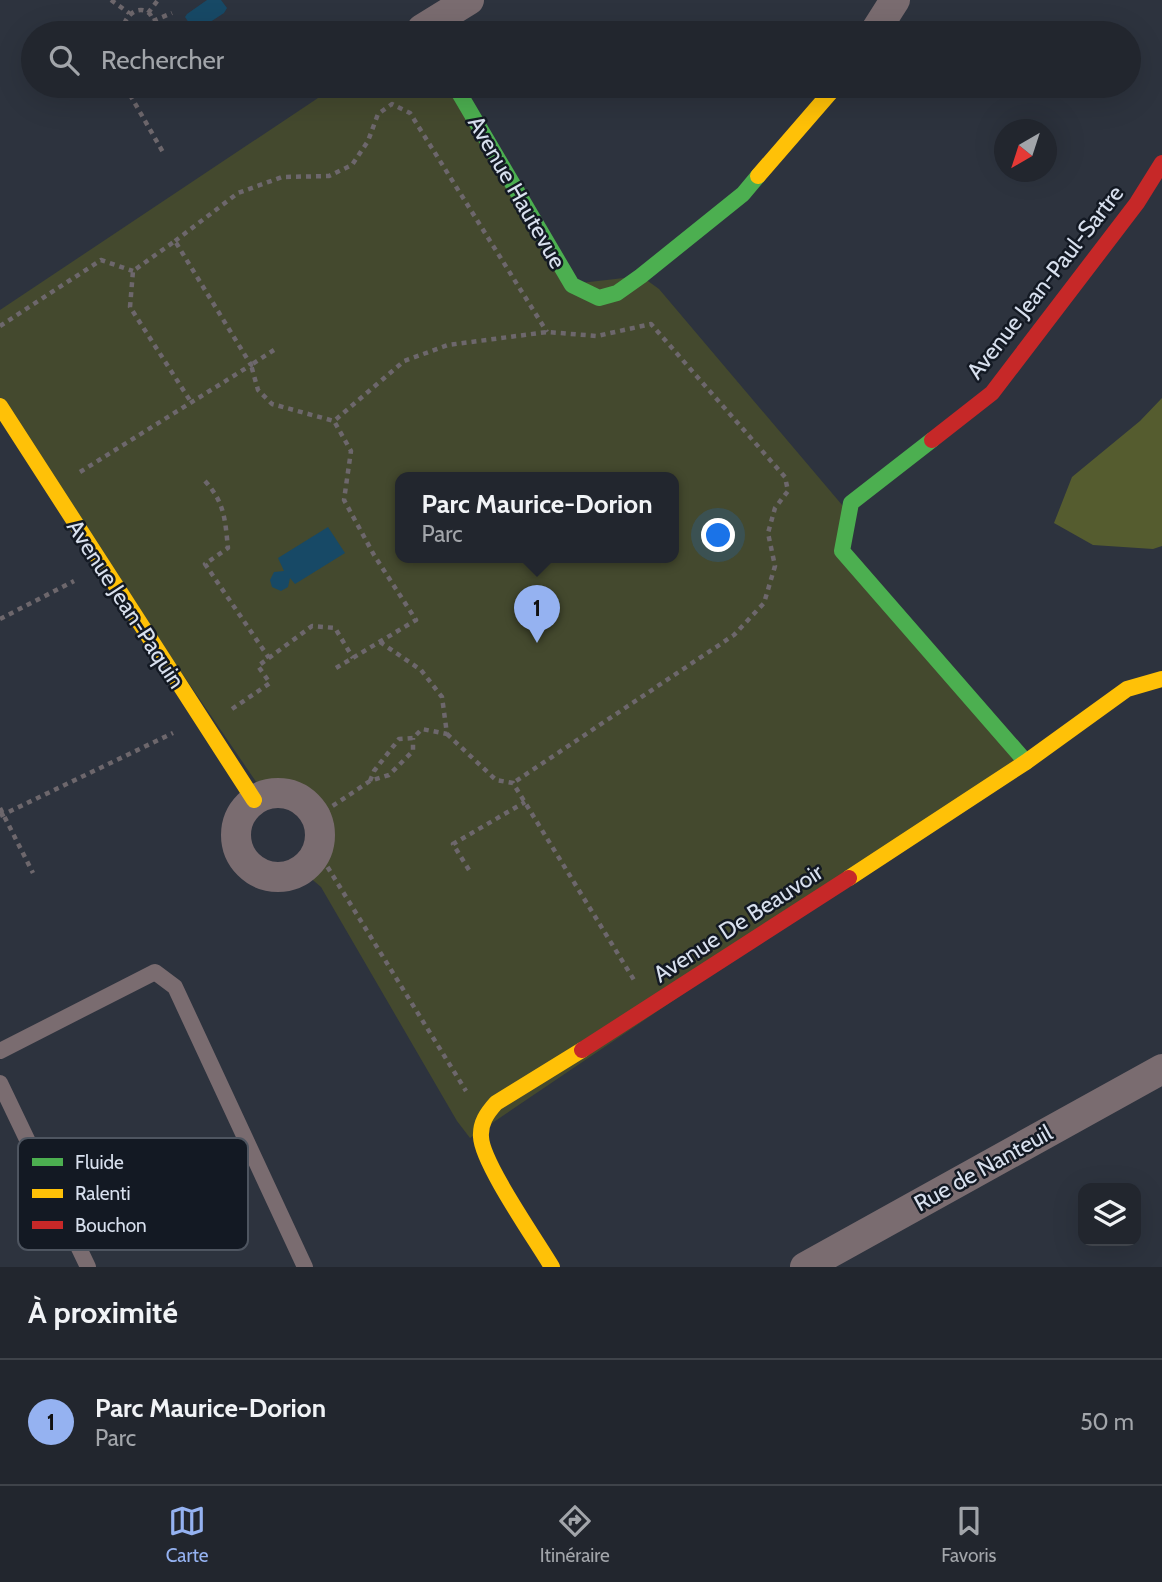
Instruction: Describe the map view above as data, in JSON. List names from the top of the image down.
{
  "streets": {
    "street": [
      "Avenue Hautevue",
      "Avenue Jean-Paul-Sartre",
      "Avenue Jean-Paquin",
      "Avenue De Beauvoir",
      "Rue de Nanteuil"
    ]
  },
  "crossings": [
    ["Avenue Jean-Paul-Sartre", "Avenue De Beauvoir"]
  ],
  "legend": ["Fluide", "Ralenti", "Bouchon"],
  "north": "bottom left",
  "page": {
    "search": "Rechercher",
    "popup": ["Parc Maurice-Dorion", "Parc"],
    "pins": "1",
    "heading": "À proximité",
    "list": [
      {
        "mark": "1",
        "name": "Parc Maurice-Dorion",
        "note": "Parc",
        "value": "50 m"
      }
    ],
    "nav": ["Carte", "Itinéraire", "Favoris"]
  }
}
